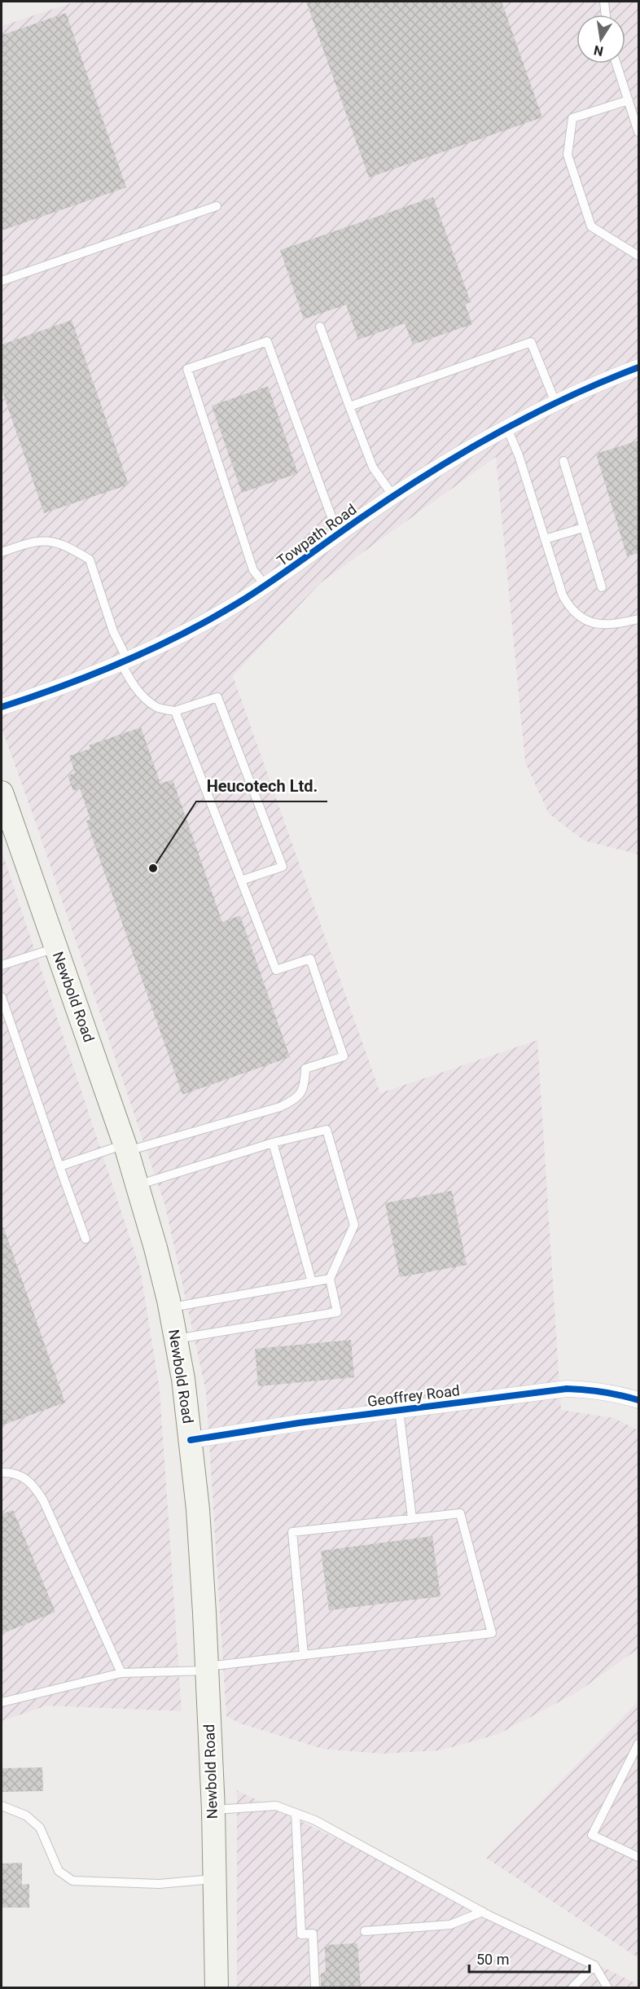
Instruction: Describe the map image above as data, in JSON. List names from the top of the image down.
{
  "streets": {
    "main road": ["Newbold Road"],
    "street": ["Towpath Road", "Geoffrey Road"]
  },
  "crossings": [
    ["Newbold Road", "Geoffrey Road"]
  ],
  "places": ["Heucotech Ltd."],
  "scale_bar": "50 m",
  "north": "bottom"
}
